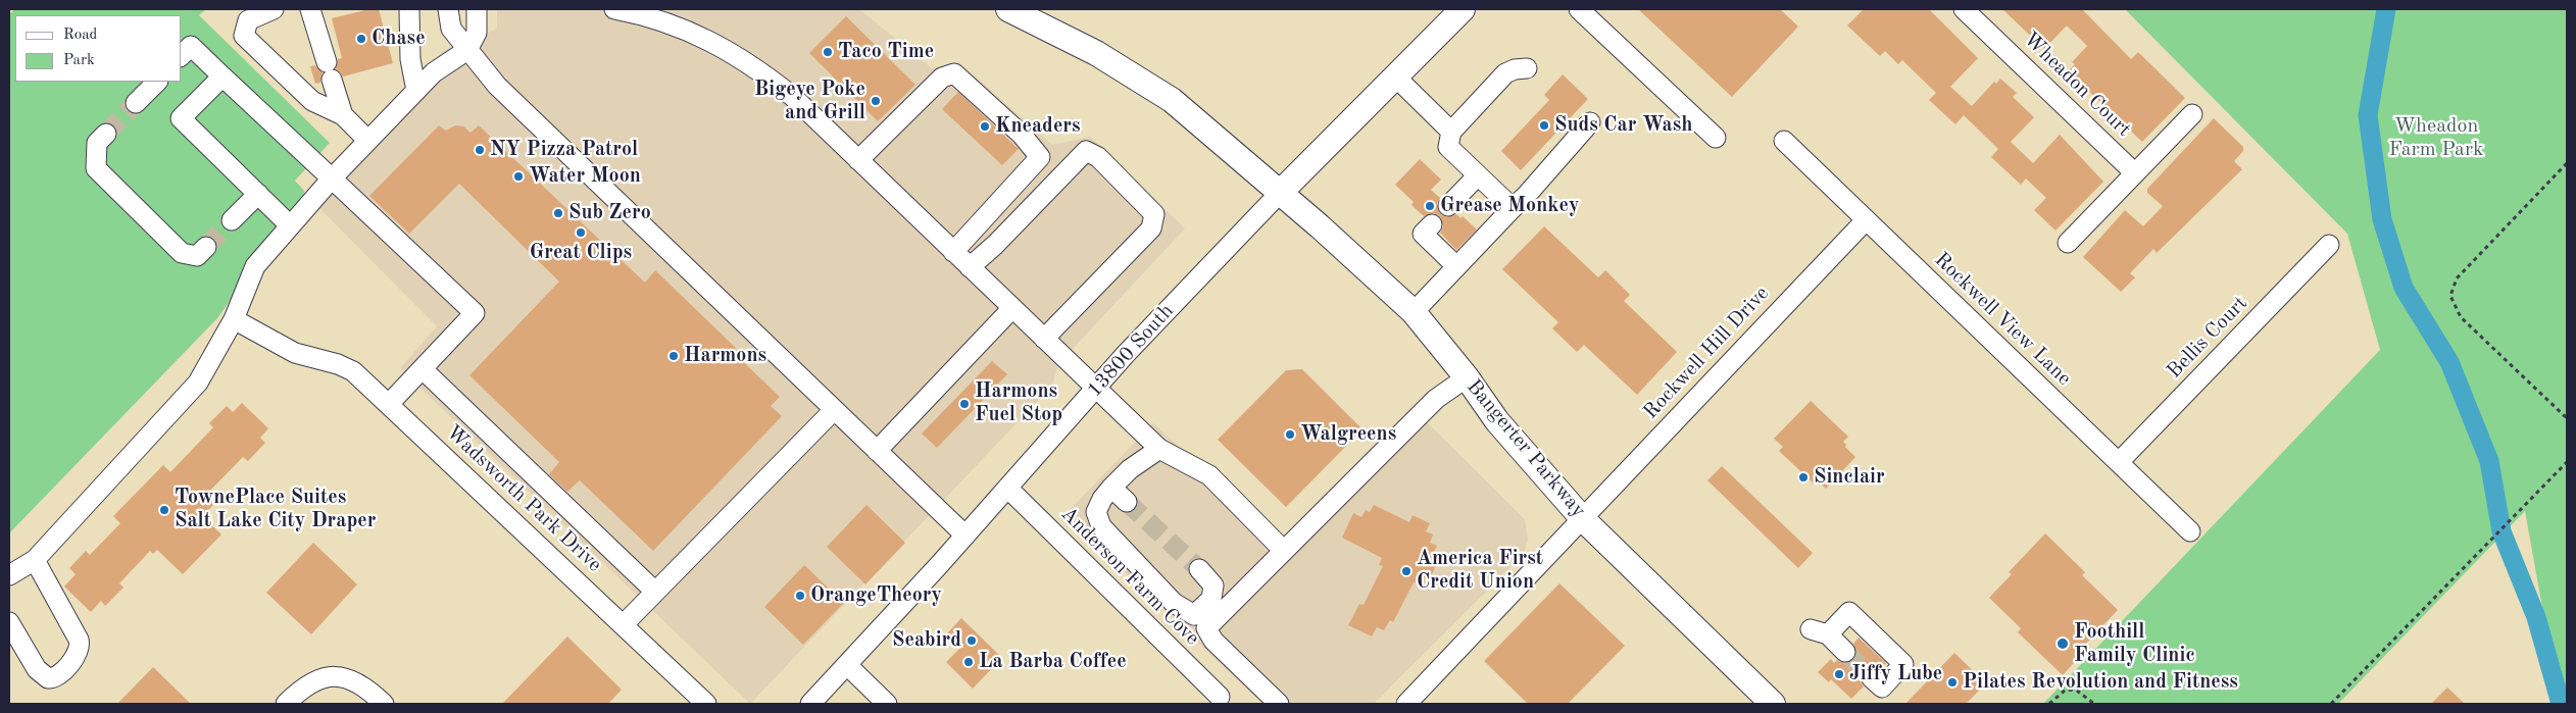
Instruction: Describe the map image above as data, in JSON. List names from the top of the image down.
{
  "streets": {
    "main road": ["13800 South", "Bangerter Parkway"],
    "street": [
      "Wheadon Court",
      "Rockwell View Lane",
      "Bellis Court",
      "Rockwell Hill Drive",
      "Wadsworth Park Drive",
      "Anderson Farm Cove"
    ]
  },
  "crossings": [
    ["Rockwell View Lane", "Bellis Court"],
    ["Rockwell View Lane", "Rockwell Hill Drive"],
    ["13800 South", "Bangerter Parkway"],
    ["13800 South", "Anderson Farm Cove"],
    ["Rockwell Hill Drive", "Bangerter Parkway"]
  ],
  "parks": ["Wheadon Farm Park"],
  "places": [
    "Chase",
    "Taco Time",
    "Bigeye Poke and Grill",
    "Suds Car Wash",
    "Kneaders",
    "NY Pizza Patrol",
    "Water Moon",
    "Grease Monkey",
    "Sub Zero",
    "Great Clips",
    "Harmons",
    "Harmons Fuel Stop",
    "Walgreens",
    "Sinclair",
    "TownePlace Suites Salt Lake City Draper",
    "America First Credit Union",
    "OrangeTheory",
    "Seabird",
    "Foothill Family Clinic",
    "La Barba Coffee",
    "Jiffy Lube",
    "Pilates Revolution and Fitness"
  ],
  "legend": ["Road", "Park"]
}
